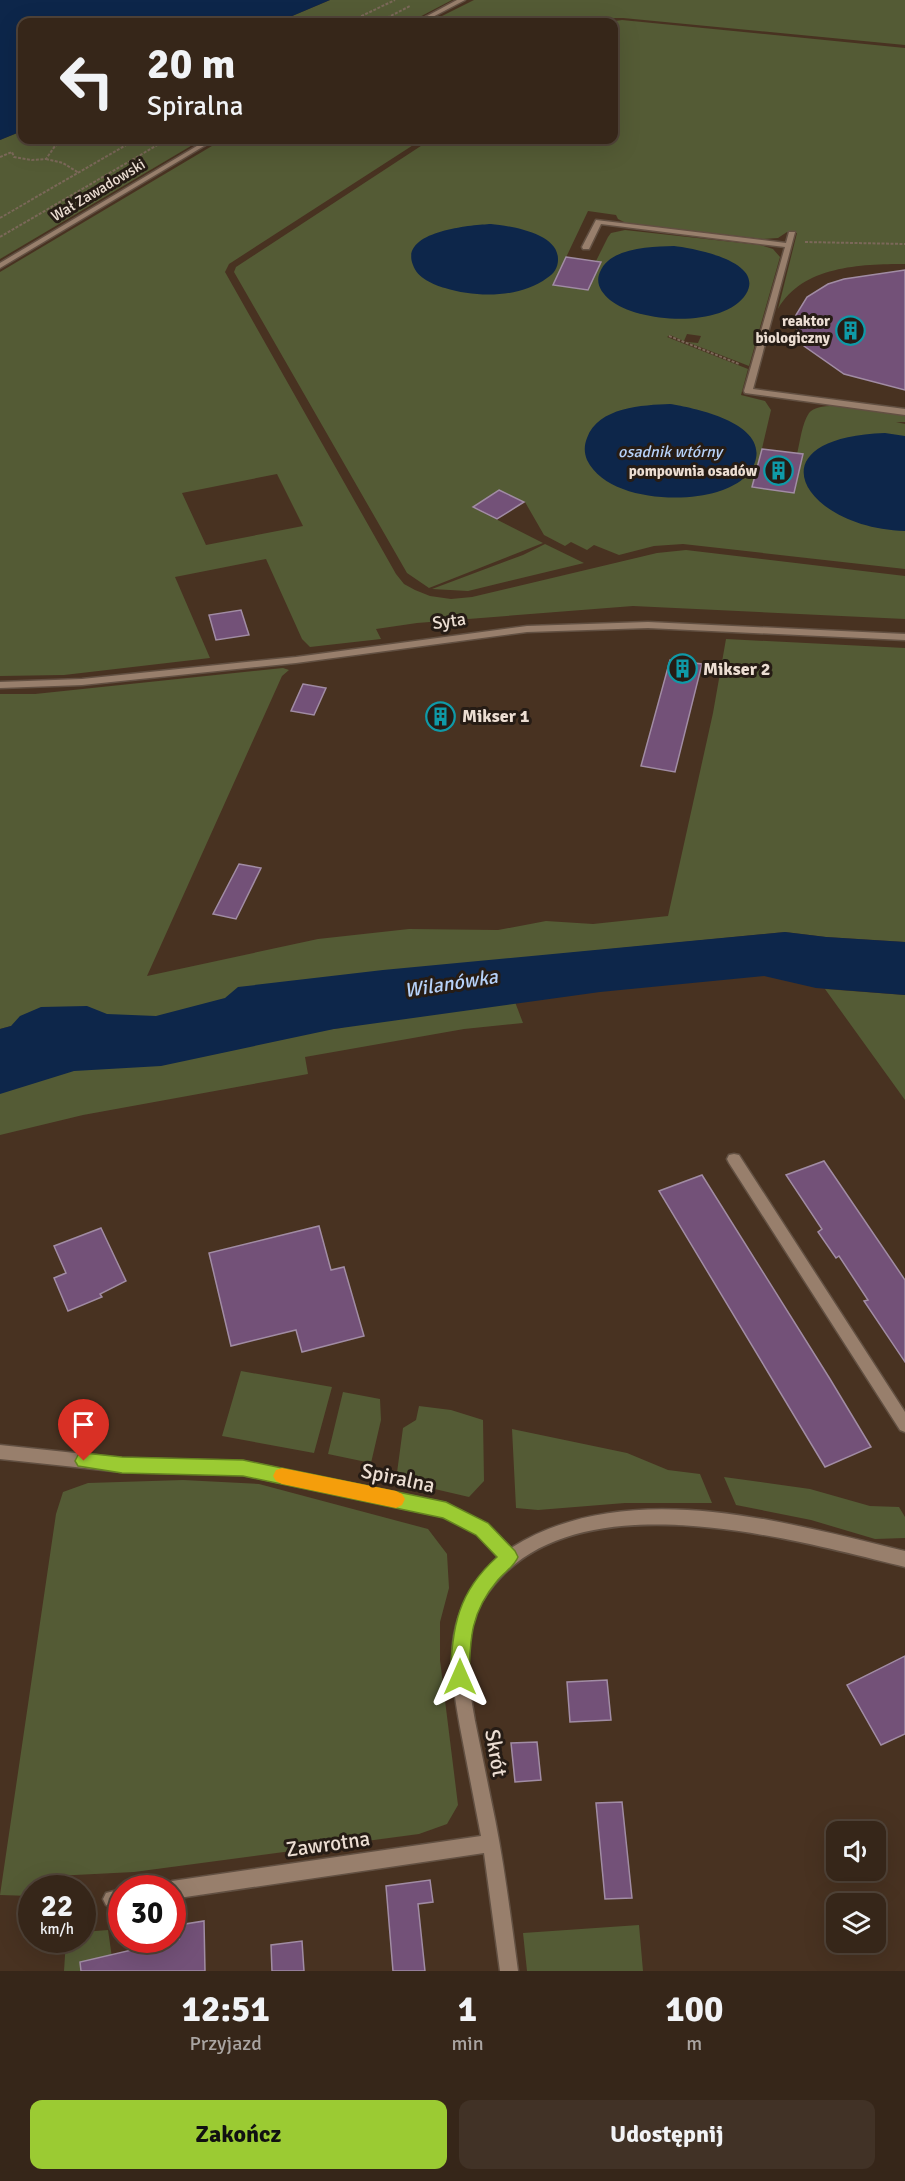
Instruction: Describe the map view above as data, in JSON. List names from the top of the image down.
{
  "streets": {
    "street": [
      "Wał Zawadowski",
      "Syta",
      "Spiralna",
      "Skrót",
      "Zawrotna"
    ]
  },
  "crossings": [
    ["Spiralna", "Skrót"],
    ["Skrót", "Zawrotna"]
  ],
  "water": ["osadnik wtórny", "Wilanówka"],
  "places": {
    "building": [
      "reaktor biologiczny",
      "pompownia osadów",
      "Mikser 2",
      "Mikser 1"
    ]
  },
  "page": {
    "turn": ["20 m", "Spiralna"],
    "speed": "22 km/h",
    "limit": "30",
    "eta": [
      "12:51",
      "Przyjazd",
      "1",
      "min",
      "100",
      "m"
    ],
    "buttons": ["Zakończ", "Udostępnij"]
  }
}
